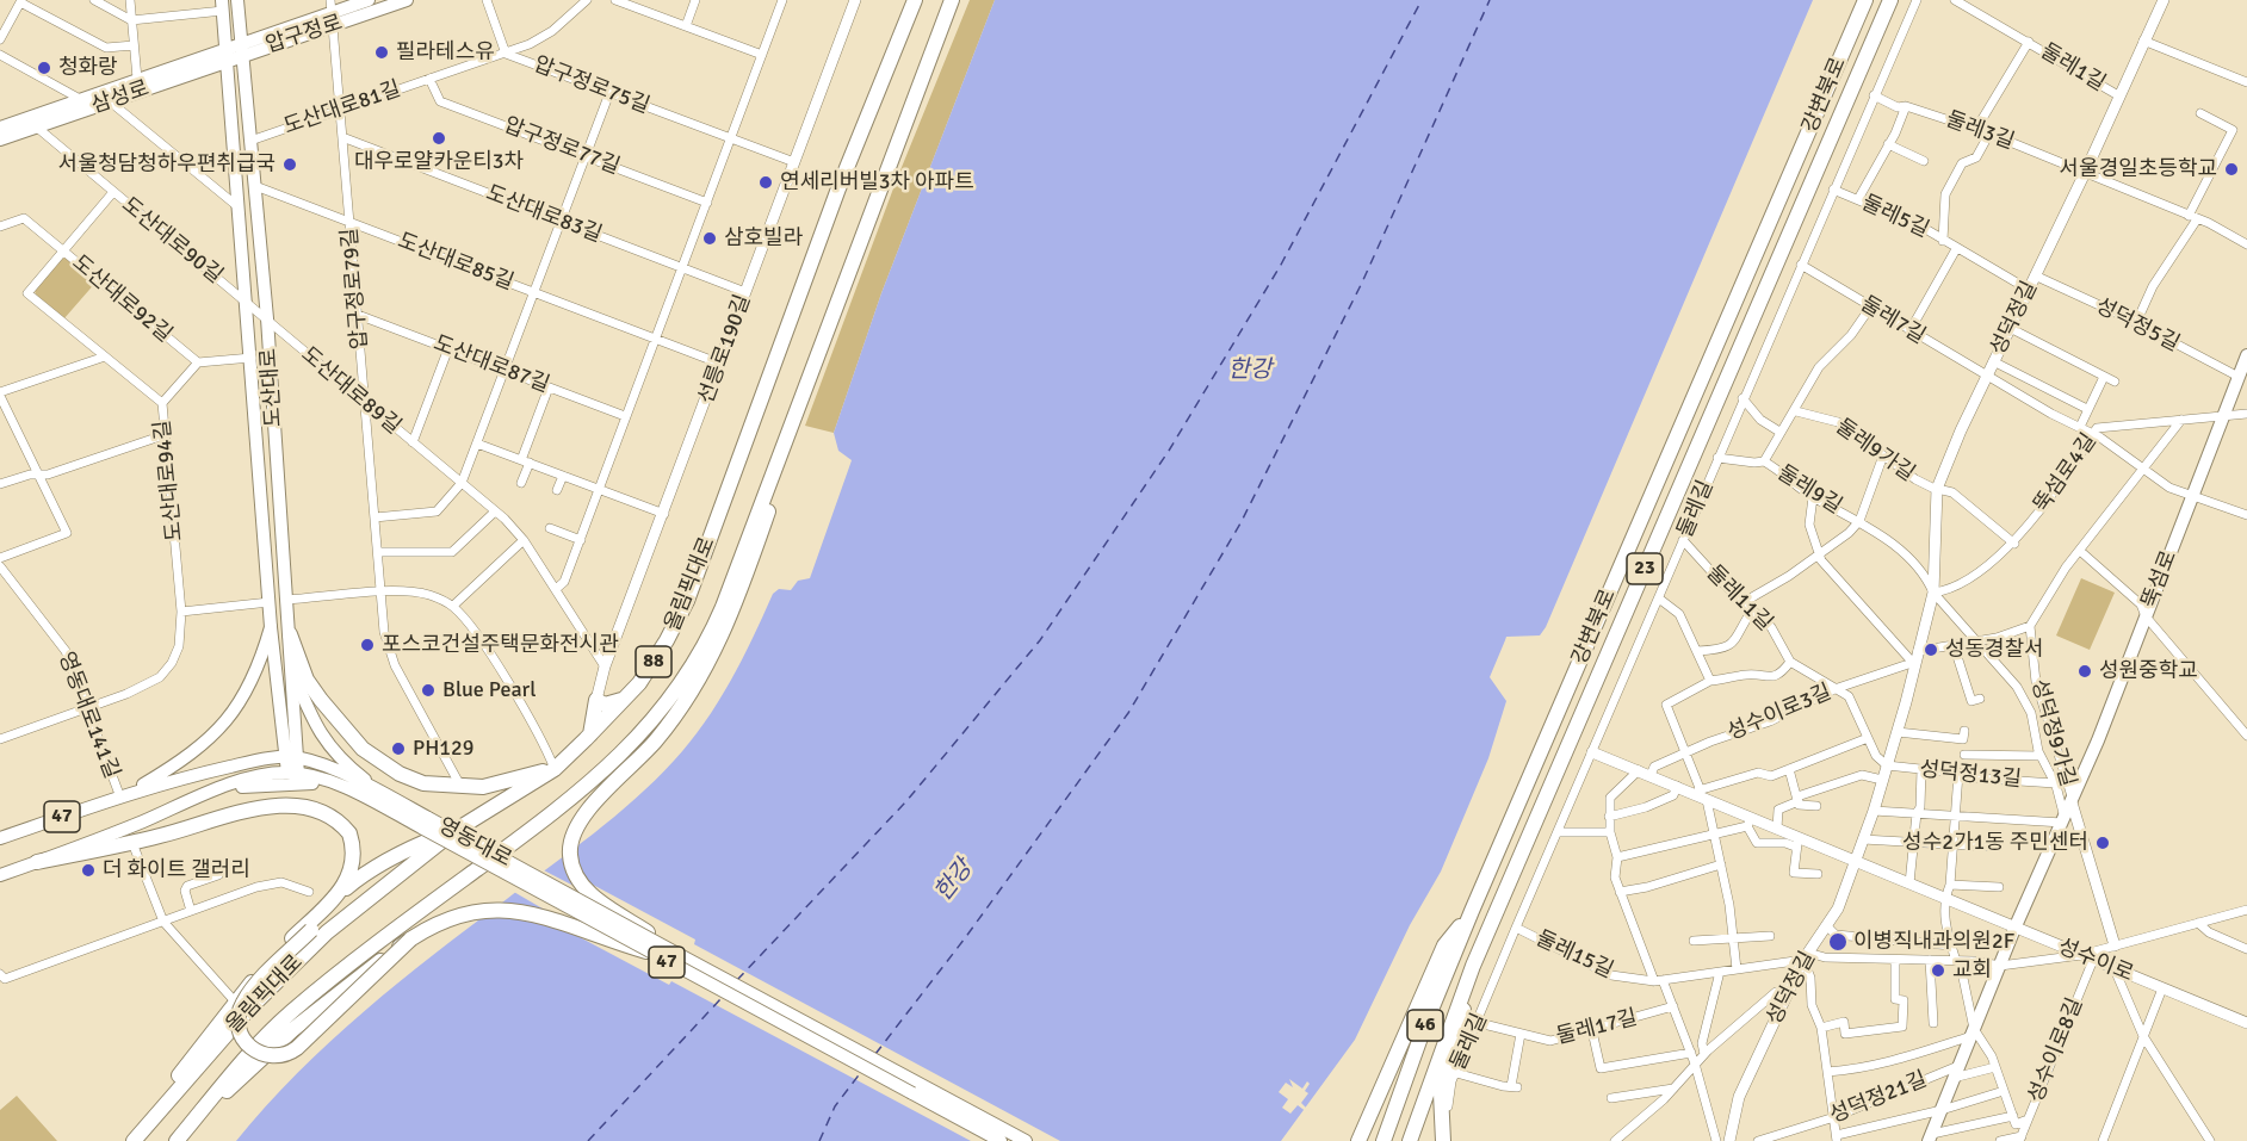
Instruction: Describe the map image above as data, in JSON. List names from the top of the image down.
{
  "streets": {
    "highway": [
      "강변북로",
      "23",
      "올림픽대로",
      "88",
      "46"
    ],
    "main road": [
      "압구정로",
      "삼성로",
      "도산대로",
      "뚝섬로",
      "47",
      "영동대로"
    ],
    "street": [
      "둘레1길",
      "압구정로75길",
      "도산대로81길",
      "둘레3길",
      "압구정로77길",
      "도산대로83길",
      "둘레5길",
      "도산대로90길",
      "도산대로85길",
      "압구정로79길",
      "도산대로92길",
      "성덕정길",
      "둘레7길",
      "성덕정5길",
      "선릉로190길",
      "도산대로87길",
      "도산대로89길",
      "둘레9가길",
      "뚝섬로4길",
      "도산대로94길",
      "둘레9길",
      "둘레길",
      "둘레11길",
      "성수이로3길",
      "영동대로141길",
      "성덕정9가길",
      "성덕정13길",
      "둘레15길",
      "성수이로",
      "둘레17길",
      "성수이로8길",
      "성덕정21길"
    ]
  },
  "crossings": [
    ["압구정로", "삼성로"],
    ["압구정로", "압구정로79길"],
    ["압구정로", "도산대로"],
    ["둘레1길", "둘레3길"],
    ["둘레1길", "성덕정길"],
    ["압구정로75길", "도산대로81길"],
    ["압구정로75길", "선릉로190길"],
    ["강변북로", "23"],
    ["삼성로", "도산대로"],
    ["도산대로81길", "압구정로77길"],
    ["도산대로81길", "압구정로79길"],
    ["도산대로81길", "도산대로"],
    ["둘레3길", "성덕정길"],
    ["둘레3길", "둘레길"],
    ["도산대로83길", "압구정로79길"],
    ["도산대로83길", "선릉로190길"],
    ["둘레5길", "성덕정길"],
    ["둘레5길", "둘레길"],
    ["도산대로90길", "도산대로92길"],
    ["도산대로90길", "도산대로"],
    ["도산대로90길", "도산대로89길"],
    ["도산대로85길", "압구정로79길"],
    ["도산대로85길", "선릉로190길"],
    ["도산대로85길", "도산대로"],
    ["압구정로79길", "도산대로87길"],
    ["압구정로79길", "도산대로89길"],
    ["도산대로92길", "도산대로94길"],
    ["성덕정길", "둘레7길"],
    ["성덕정길", "성덕정5길"],
    ["성덕정길", "둘레9가길"],
    ["성덕정길", "뚝섬로4길"],
    ["성덕정길", "둘레9길"],
    ["성덕정길", "둘레11길"],
    ["성덕정길", "성수이로3길"],
    ["성덕정길", "성덕정13길"],
    ["성덕정길", "둘레15길"],
    ["성덕정길", "성수이로"],
    ["둘레7길", "뚝섬로4길"],
    ["둘레7길", "둘레길"],
    ["둘레7길", "뚝섬로"],
    ["성덕정5길", "뚝섬로"],
    ["선릉로190길", "도산대로89길"],
    ["도산대로87길", "도산대로89길"],
    ["도산대로", "도산대로89길"],
    ["도산대로", "47"],
    ["도산대로", "영동대로"],
    ["둘레9가길", "뚝섬로4길"],
    ["둘레9가길", "둘레9길"],
    ["뚝섬로4길", "둘레9길"],
    ["뚝섬로4길", "뚝섬로"],
    ["도산대로94길", "영동대로141길"],
    ["둘레9길", "둘레길"],
    ["둘레9길", "뚝섬로"],
    ["둘레9길", "둘레11길"],
    ["둘레9길", "성덕정13길"],
    ["둘레길", "둘레11길"],
    ["둘레길", "둘레15길"],
    ["둘레길", "성수이로"],
    ["둘레길", "둘레17길"],
    ["뚝섬로", "성덕정9가길"],
    ["뚝섬로", "둘레15길"],
    ["뚝섬로", "성수이로"],
    ["뚝섬로", "성덕정21길"],
    ["둘레11길", "성수이로3길"],
    ["둘레11길", "성덕정13길"],
    ["성수이로3길", "성수이로"],
    ["영동대로141길", "47"],
    ["47", "영동대로"],
    ["성수이로", "성수이로8길"]
  ],
  "water": ["한강"],
  "places": [
    "필라테스유",
    "청화랑",
    "대우로얄카운티3차",
    "서울청담청하우편취급국",
    "서울경일초등학교",
    "연세리버빌3차 아파트",
    "삼호빌라",
    "포스코건설주택문화전시관",
    "성동경찰서",
    "성원중학교",
    "Blue Pearl",
    "PH129",
    "성수2가1동 주민센터",
    "더 화이트 갤러리",
    "이병직내과의원2F",
    "교회"
  ]
}
